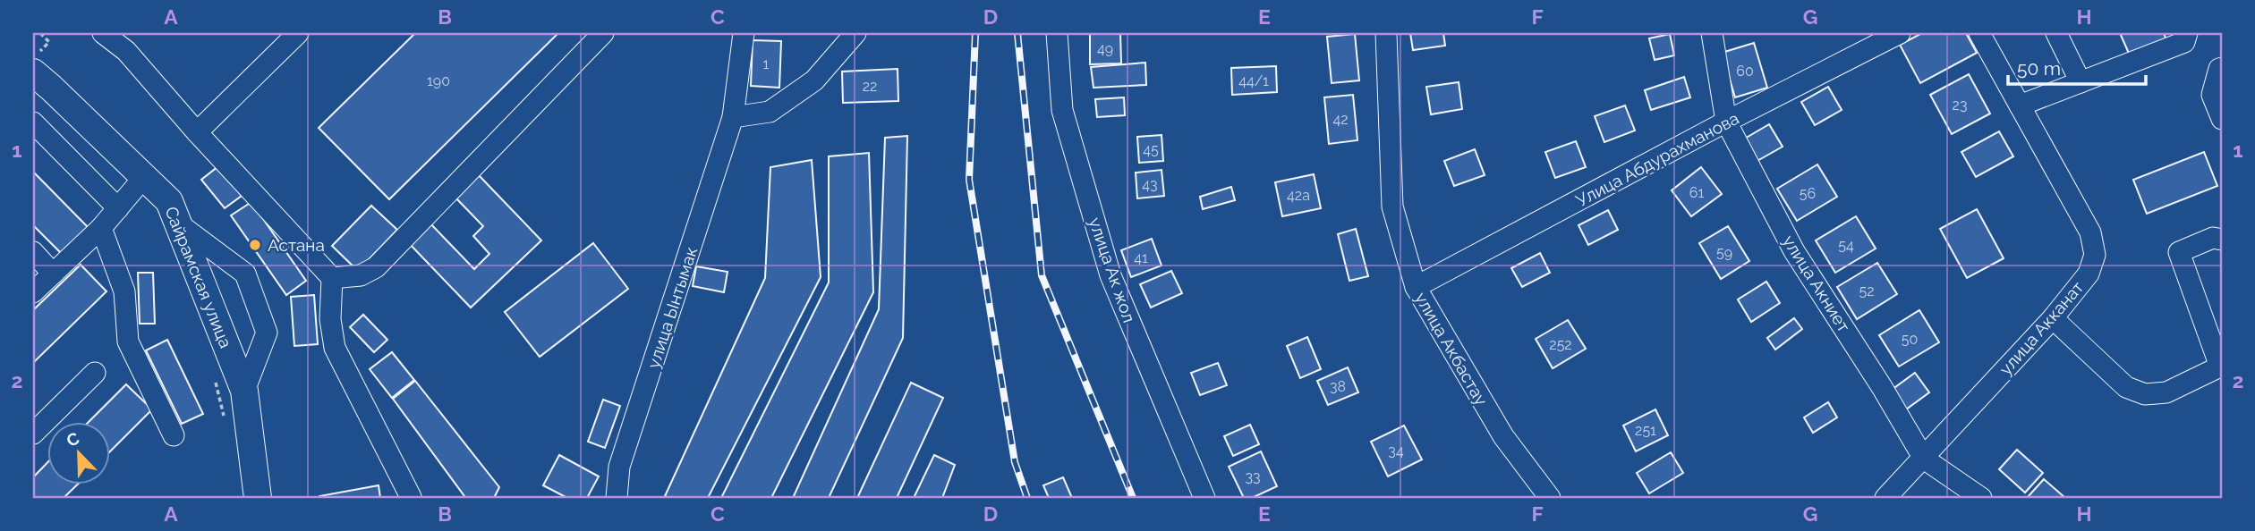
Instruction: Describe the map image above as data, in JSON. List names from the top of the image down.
{
  "streets": {
    "main road": ["Сайрамская улица"],
    "street": [
      "Улица Абдурахманова",
      "улица Ак жол",
      "улица Акниет",
      "улица Ынтымак",
      "улица Акканат",
      "улица Акбастау"
    ]
  },
  "crossings": [
    ["Улица Абдурахманова", "улица Акниет"],
    ["Улица Абдурахманова", "улица Акбастау"],
    ["улица Акниет", "улица Акканат"]
  ],
  "places": ["Астана"],
  "house_numbers": [
    "49",
    "1",
    "60",
    "190",
    "44/1",
    "22",
    "23",
    "42",
    "45",
    "43",
    "61",
    "56",
    "42а",
    "54",
    "59",
    "41",
    "52",
    "50",
    "252",
    "38",
    "251",
    "34",
    "33"
  ],
  "scale_bar": "50 m",
  "north": "top left",
  "grid": {
    "columns": [
      "A",
      "B",
      "C",
      "D",
      "E",
      "F",
      "G",
      "H"
    ],
    "rows": ["1", "2"]
  }
}
